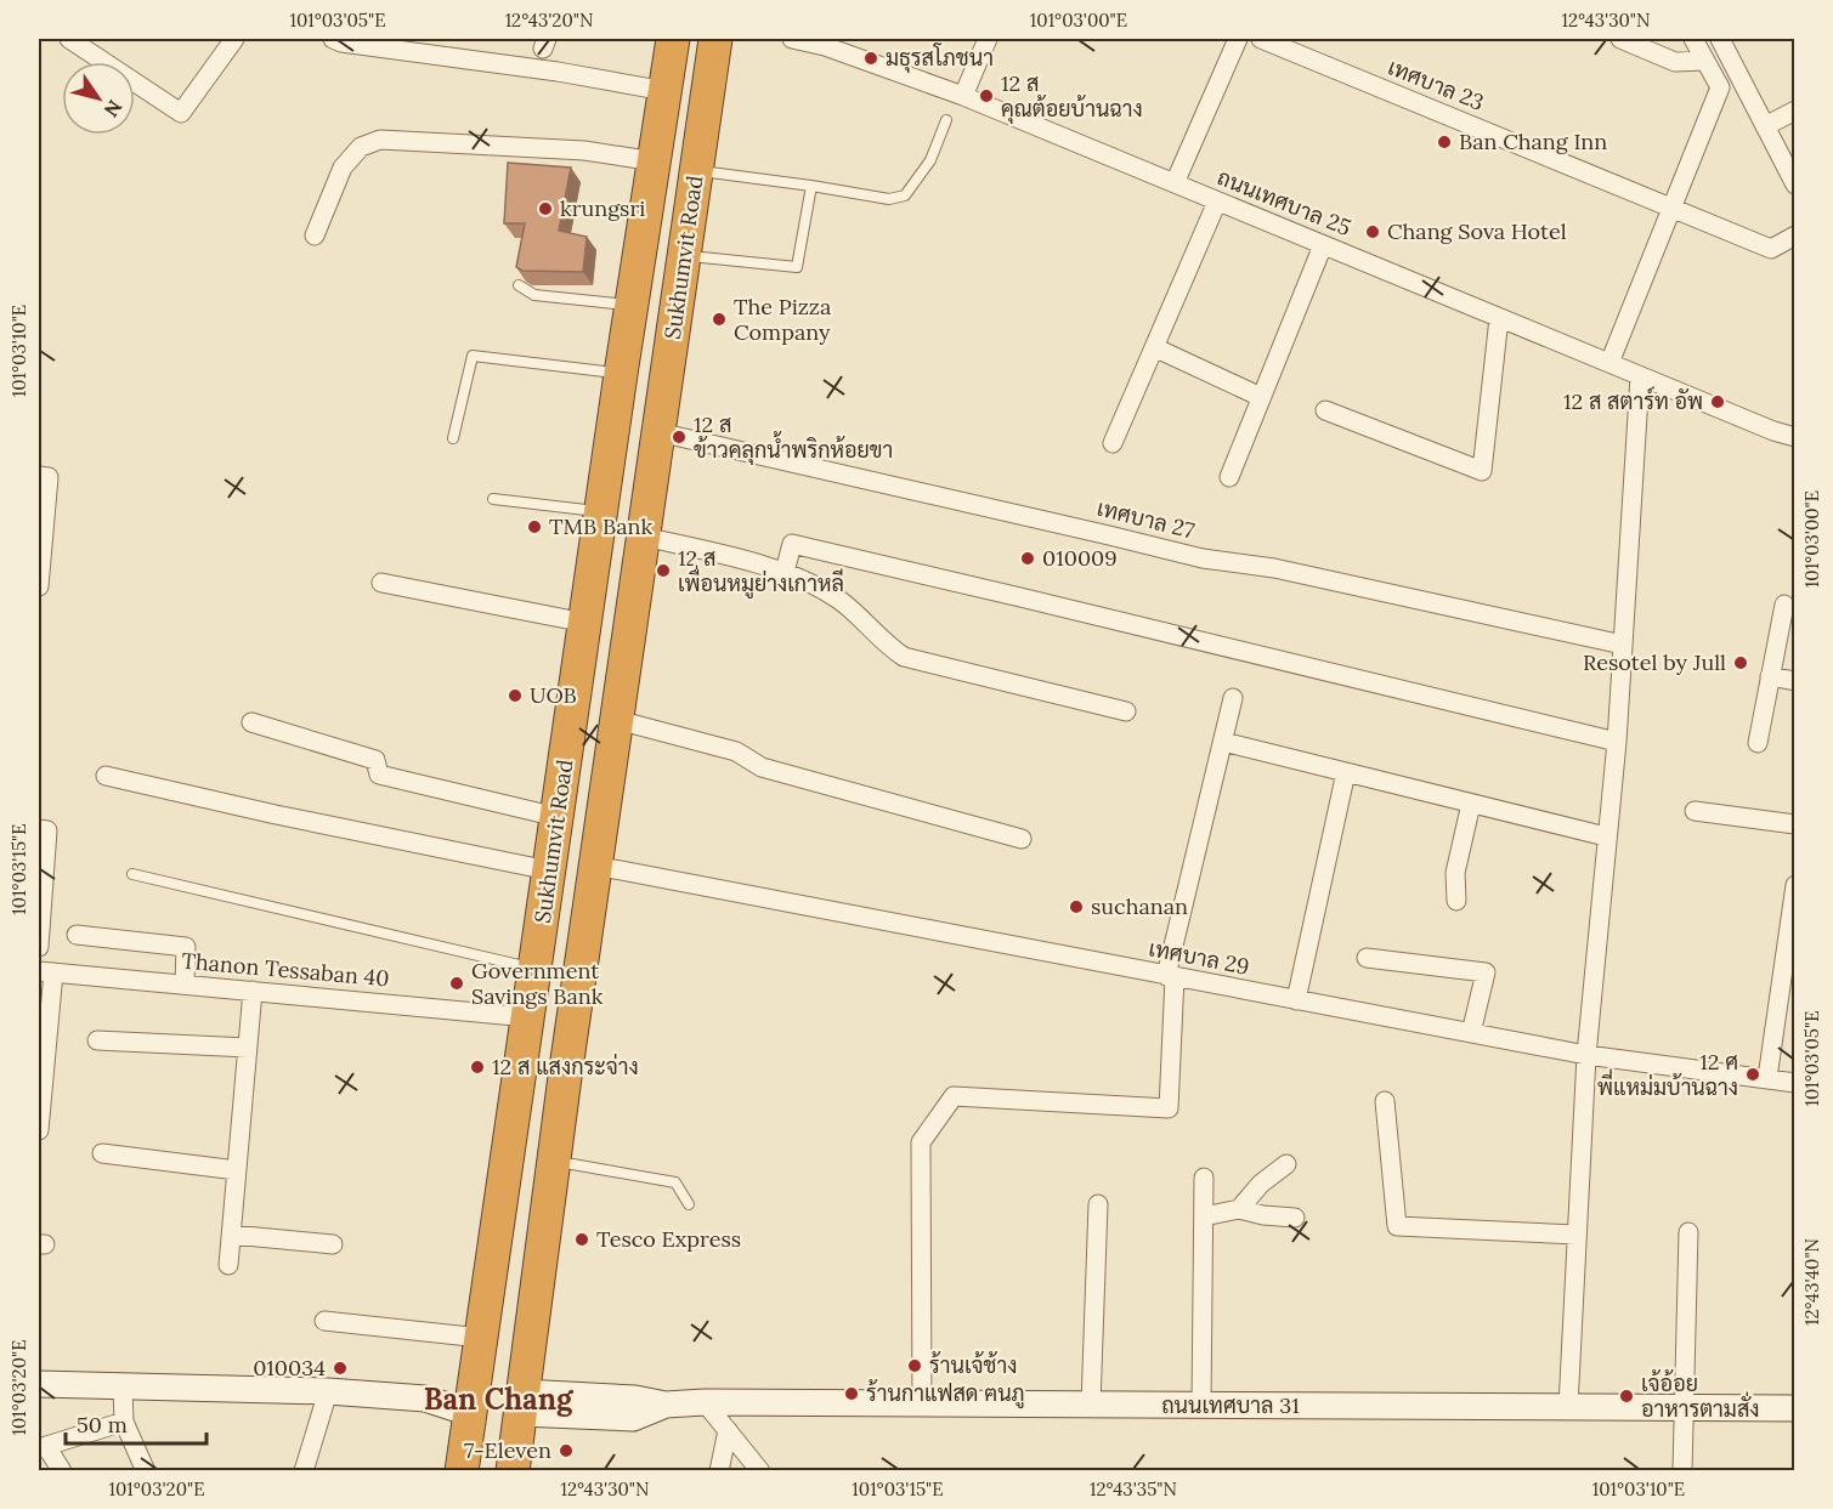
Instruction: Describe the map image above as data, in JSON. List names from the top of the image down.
{
  "streets": {
    "highway": ["Sukhumvit Road"],
    "main road": ["ถนนเทศบาล 31"],
    "street": [
      "เทศบาล 23",
      "ถนนเทศบาล 25",
      "เทศบาล 27",
      "เทศบาล 29",
      "Thanon Tessaban 40"
    ]
  },
  "crossings": [
    ["Sukhumvit Road", "เทศบาล 27"],
    ["Sukhumvit Road", "เทศบาล 29"],
    ["Sukhumvit Road", "Thanon Tessaban 40"],
    ["Sukhumvit Road", "ถนนเทศบาล 31"]
  ],
  "districts": ["Ban Chang"],
  "places": [
    "มธุรสโภชนา",
    "12 ส คุณต้อยบ้านฉาง",
    "Ban Chang Inn",
    "krungsri",
    "Chang Sova Hotel",
    "The Pizza Company",
    "12 ส สตาร์ท อัพ",
    "12 ส ข้าวคลุกน้ำพริกห้อยขา",
    "TMB Bank",
    "010009",
    "12 ส เพื่อนหมูย่างเกาหลี",
    "Resotel by Jull",
    "UOB",
    "suchanan",
    "Government Savings Bank",
    "12 ส แสงกระจ่าง",
    "12 ศ พี่แหม่มบ้านฉาง",
    "Tesco Express",
    "ร้านเจ้ช้าง",
    "010034",
    "ร้านกาแฟสด ฅนภู",
    "เจ้อ้อย อาหารตามสั่ง",
    "7-Eleven"
  ],
  "scale_bar": "50 m",
  "north": "bottom right",
  "coordinates": [
    "101°03'05\"E",
    "12°43'20\"N",
    "101°03'00\"E",
    "12°43'30\"N",
    "101°03'10\"E",
    "101°03'15\"E",
    "12°43'40\"N",
    "101°03'20\"E",
    "12°43'35\"N"
  ]
}
